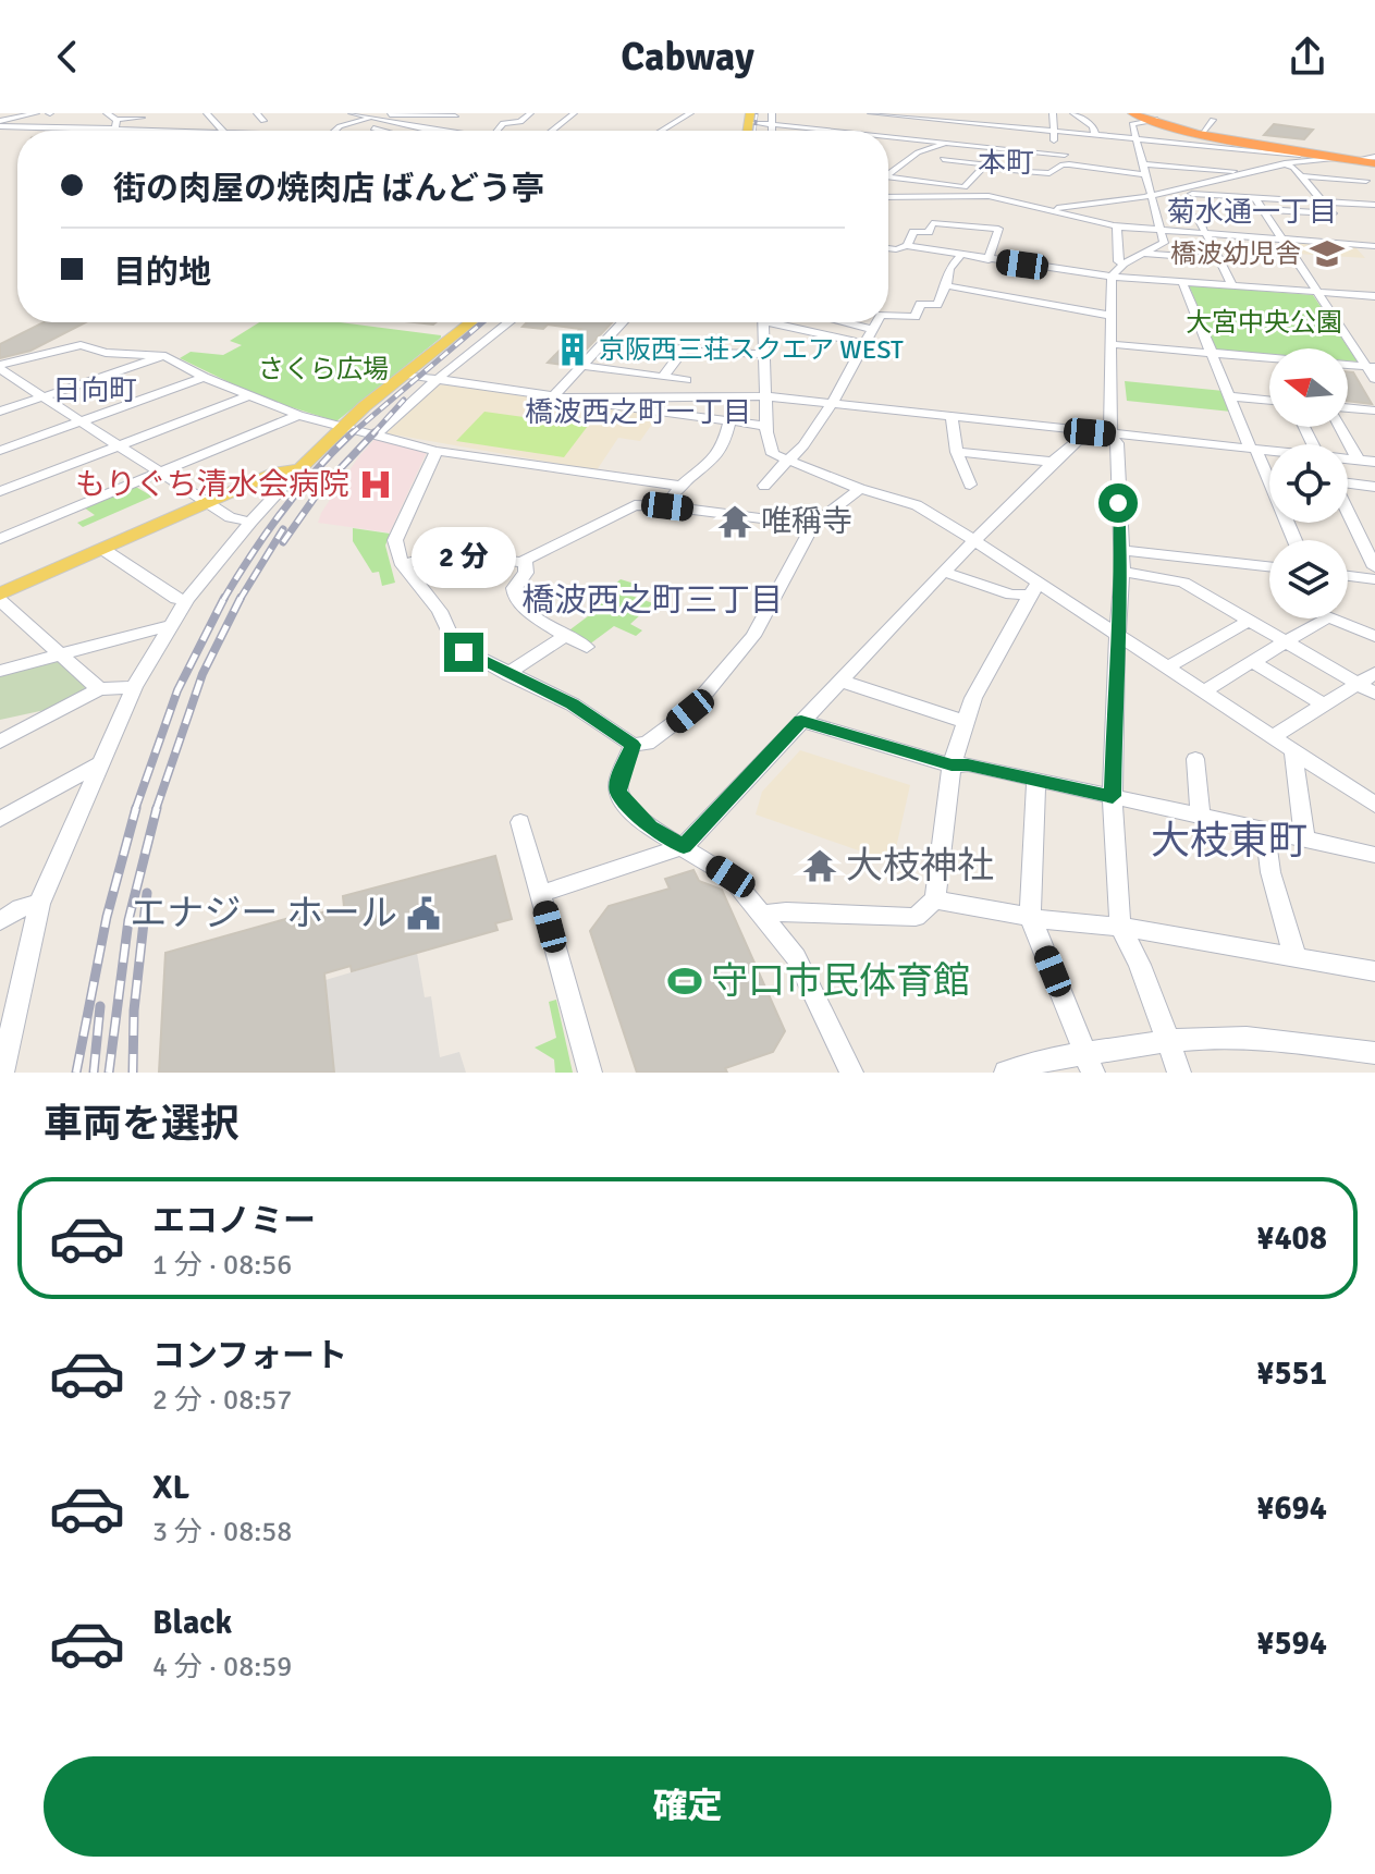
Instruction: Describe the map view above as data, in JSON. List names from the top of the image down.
{
  "districts": [
    "本町",
    "菊水通一丁目",
    "日向町",
    "橋波西之町一丁目",
    "橋波西之町三丁目",
    "大枝東町"
  ],
  "parks": ["大宮中央公園", "さくら広場"],
  "places": {
    "school or university": ["橋波幼児舎"],
    "building": ["京阪西三荘スクエア WEST"],
    "hospital": ["もりぐち清水会病院"],
    "temple": ["唯稱寺", "大枝神社"],
    "public building": ["エナジー ホール"],
    "sports": ["守口市民体育館"]
  },
  "north": "left",
  "page": {
    "header": "Cabway",
    "banner": ["街の肉屋の焼肉店 ばんどう亭", "目的地"],
    "bubble": "2 分",
    "heading": "車両を選択",
    "list": [
      {
        "name": "エコノミー",
        "note": "1 分 · 08:56",
        "value": "¥408"
      },
      {
        "name": "コンフォート",
        "note": "2 分 · 08:57",
        "value": "¥551"
      },
      {
        "name": "XL",
        "note": "3 分 · 08:58",
        "value": "¥694"
      },
      {
        "name": "Black",
        "note": "4 分 · 08:59",
        "value": "¥594"
      }
    ],
    "buttons": "確定"
  }
}
